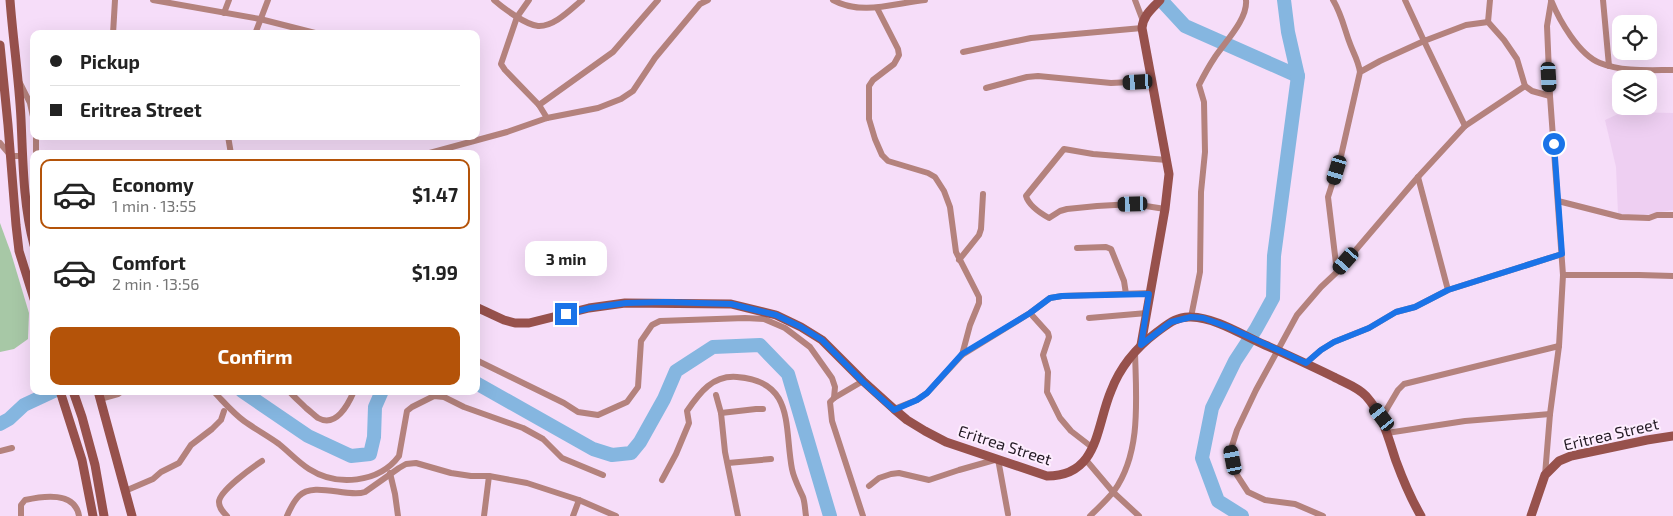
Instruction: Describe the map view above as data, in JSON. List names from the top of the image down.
{
  "streets": {
    "main road": ["Eritrea Street"]
  },
  "page": {
    "banner": ["Pickup", "Eritrea Street"],
    "list": [
      {
        "name": "Economy",
        "note": "1 min · 13:55",
        "value": "$1.47"
      },
      {
        "name": "Comfort",
        "note": "2 min · 13:56",
        "value": "$1.99"
      }
    ],
    "bubble": "3 min",
    "buttons": "Confirm"
  }
}
